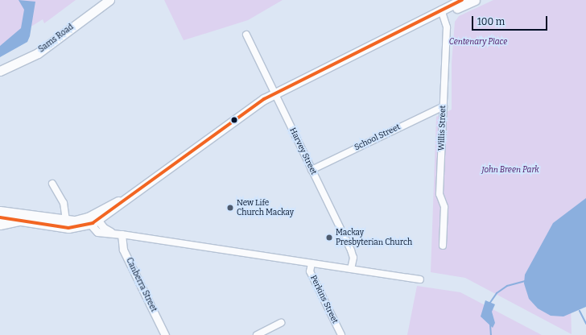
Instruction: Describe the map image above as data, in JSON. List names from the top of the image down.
{
  "streets": {
    "main road": ["Sams Road"],
    "street": [
      "Willis Street",
      "School Street",
      "Harvey Street",
      "Canberra Street",
      "Perkins Street"
    ]
  },
  "crossings": [
    ["Willis Street", "School Street"],
    ["School Street", "Harvey Street"]
  ],
  "parks": ["Centenary Place", "John Breen Park"],
  "places": ["New Life Church Mackay", "Mackay Presbyterian Church"],
  "scale_bar": "100 m"
}
